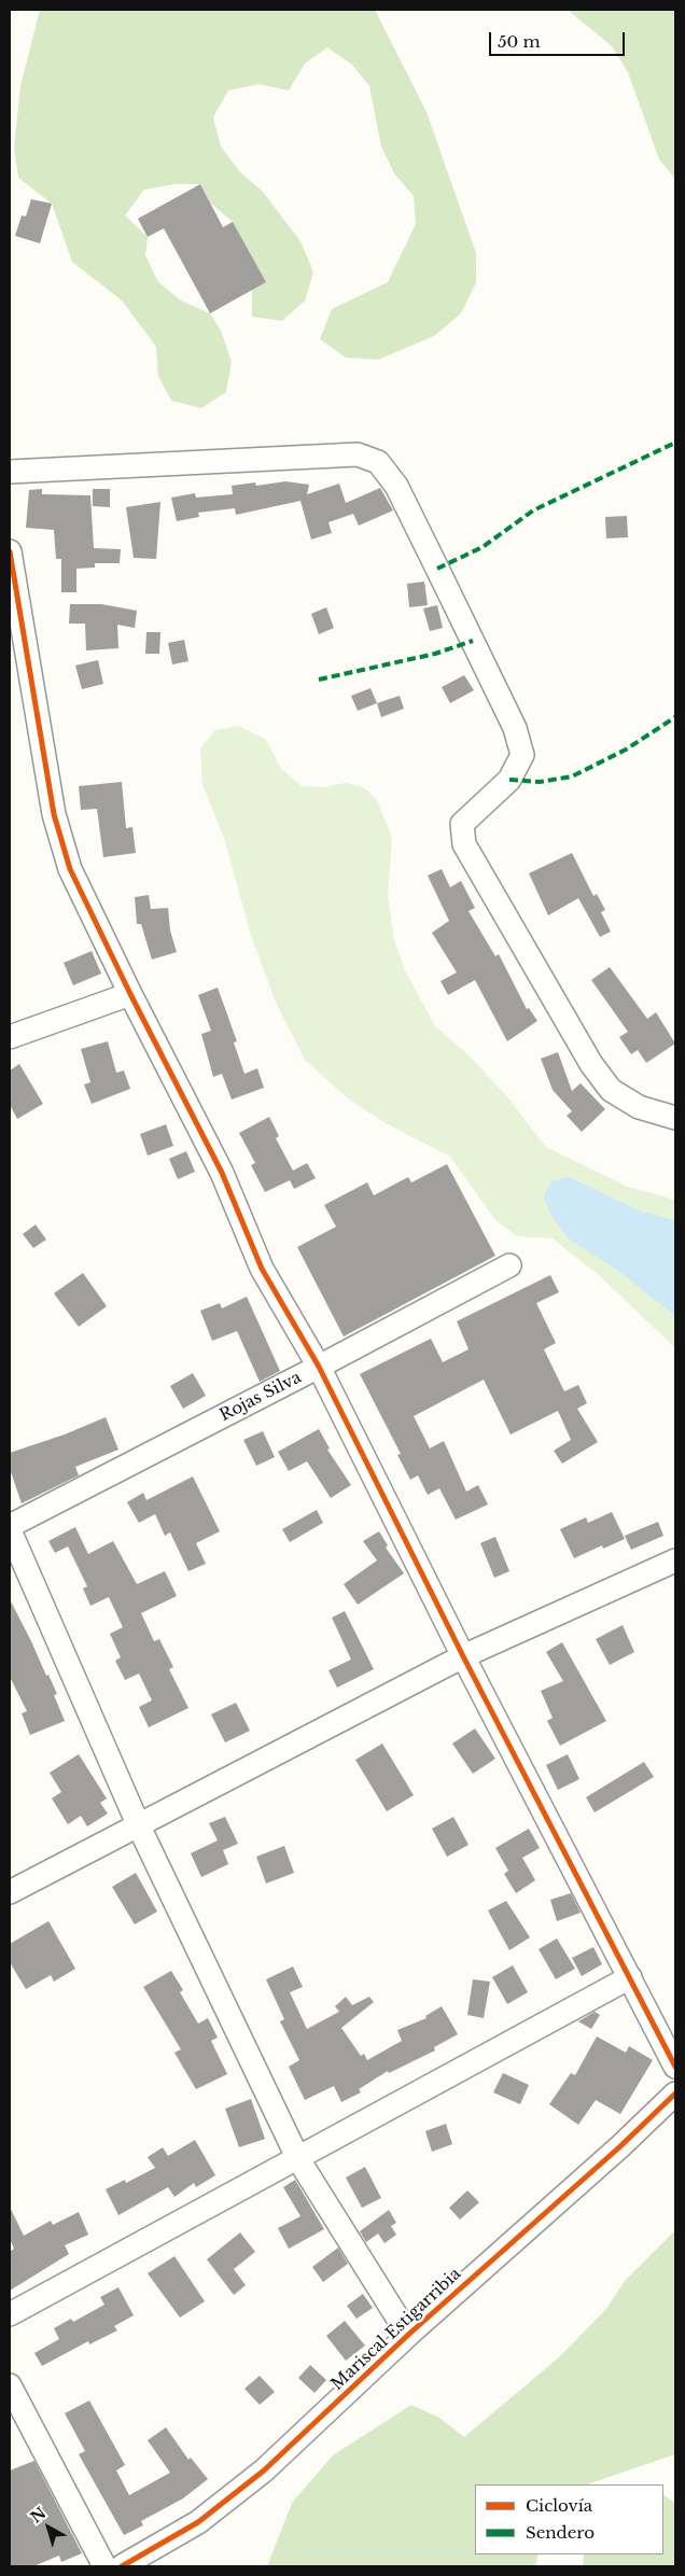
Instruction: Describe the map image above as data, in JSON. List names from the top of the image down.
{
  "streets": {
    "street": ["Rojas Silva", "Mariscal Estigarribia"]
  },
  "legend": ["Ciclovía", "Sendero"],
  "scale_bar": "50 m",
  "north": "top left"
}
